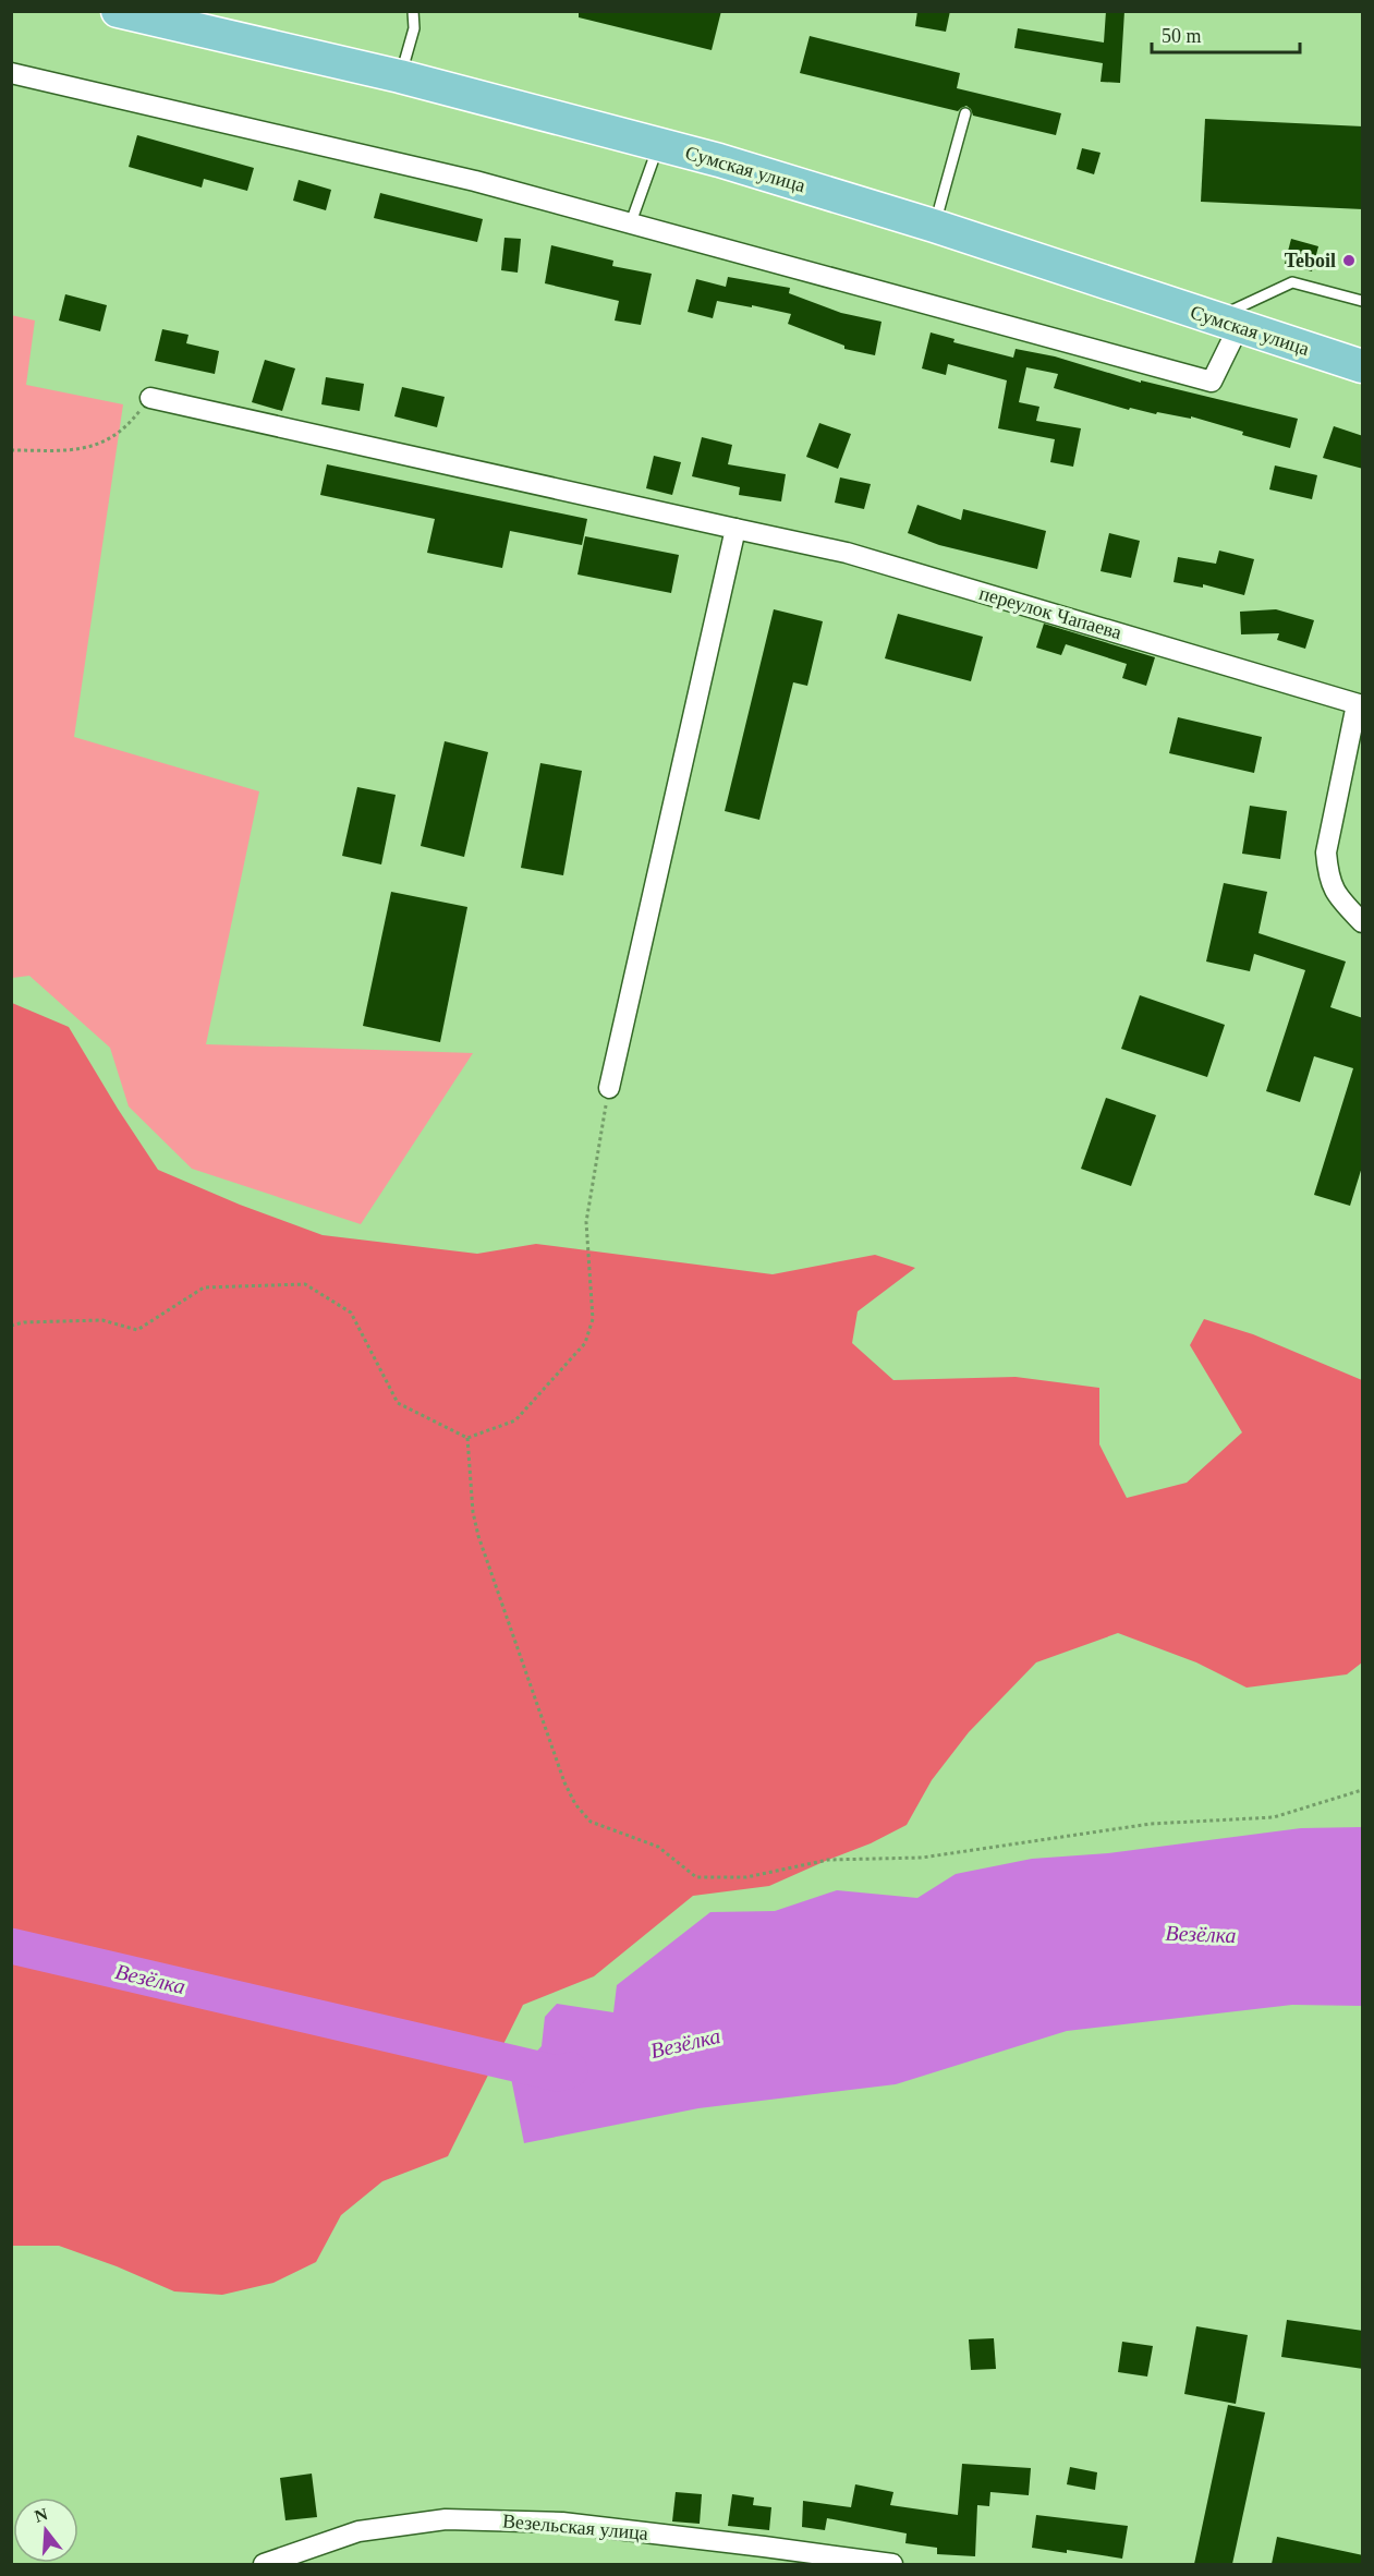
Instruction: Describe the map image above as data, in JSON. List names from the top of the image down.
{
  "streets": {
    "main road": ["Сумская улица"],
    "street": ["переулок Чапаева", "Везельская улица"]
  },
  "water": ["Везёлка"],
  "places": ["Teboil"],
  "scale_bar": "50 m",
  "north": "top"
}
